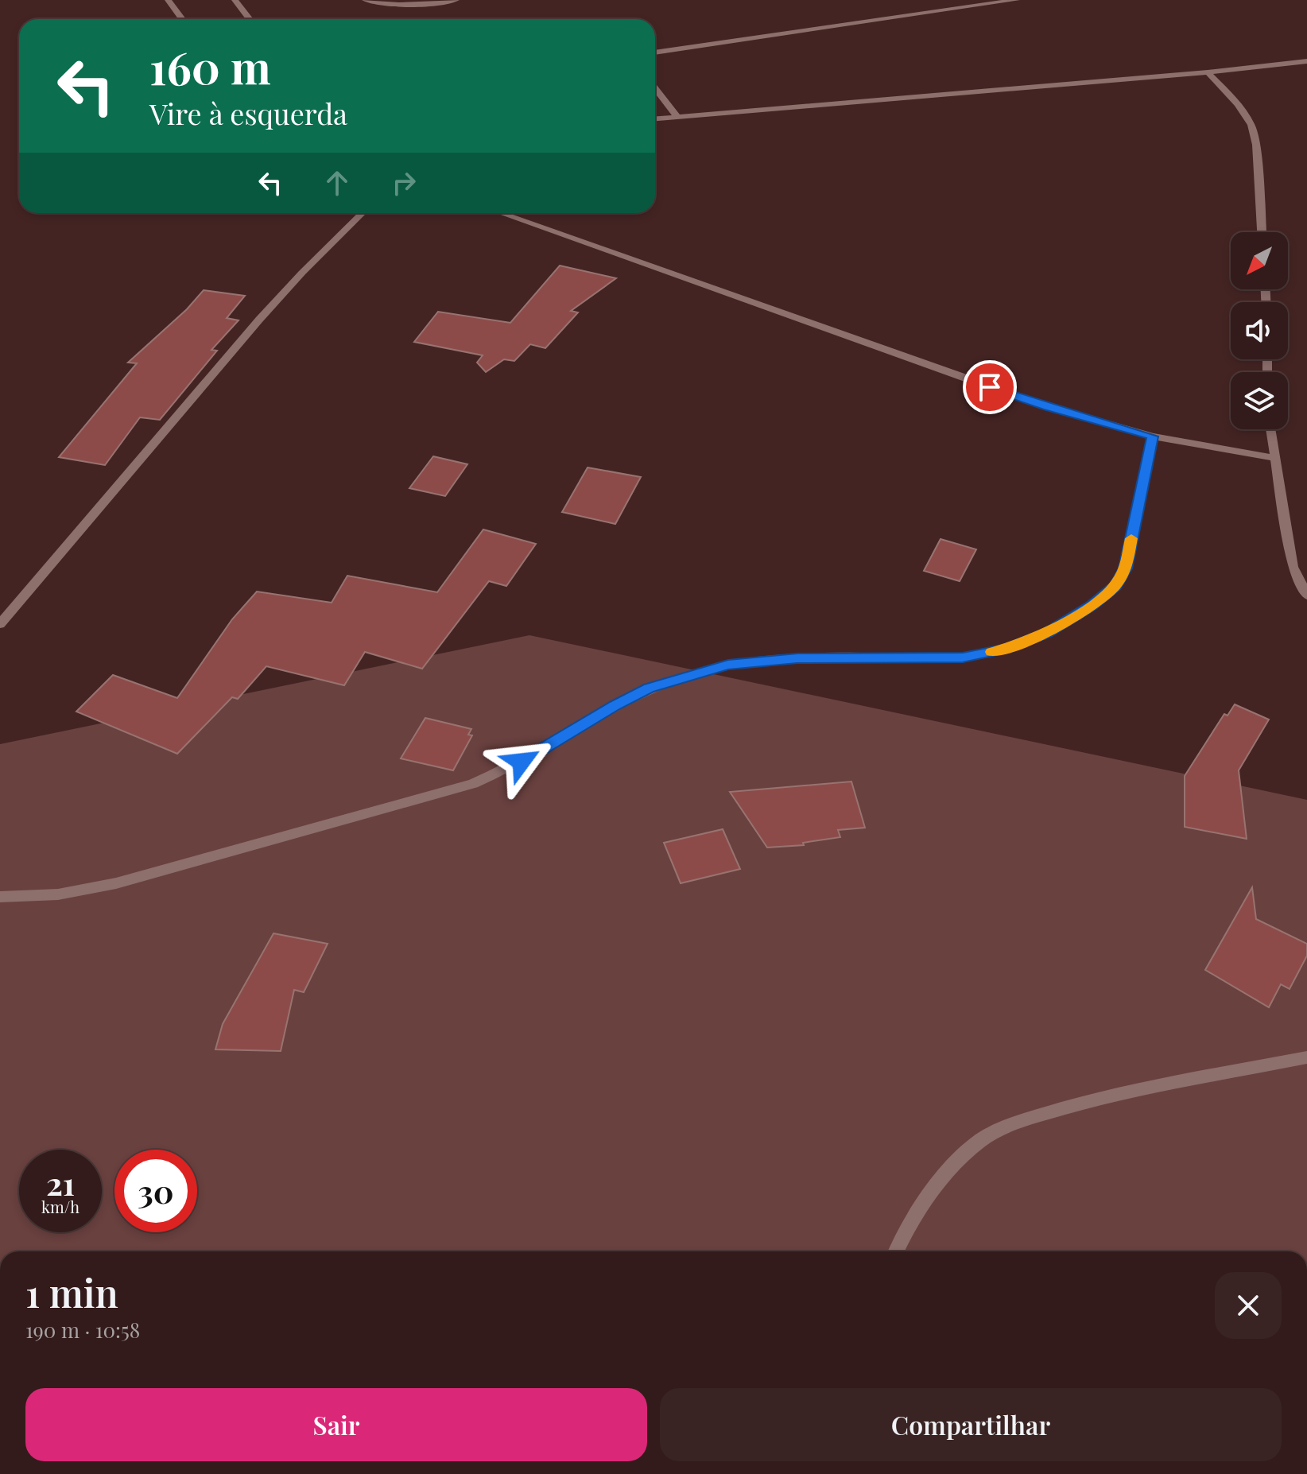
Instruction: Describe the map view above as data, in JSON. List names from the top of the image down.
{
  "north": "bottom left",
  "page": {
    "turn": ["160 m", "Vire à esquerda"],
    "speed": "21 km/h",
    "limit": "30",
    "heading": ["1 min", "190 m · 10:58"],
    "buttons": ["Sair", "Compartilhar"]
  }
}
